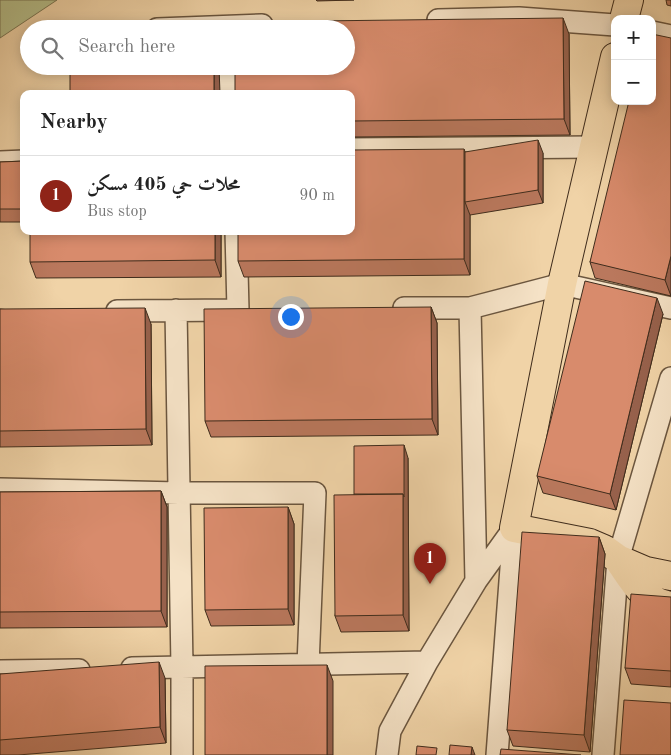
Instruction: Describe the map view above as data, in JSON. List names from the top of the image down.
{
  "page": {
    "map_buttons": ["+", "−"],
    "search": "Search here",
    "heading": "Nearby",
    "list": [
      {
        "mark": "1",
        "name": "محلات حي 405 مسكن",
        "note": "Bus stop",
        "value": "90 m"
      }
    ],
    "pins": "1"
  }
}
